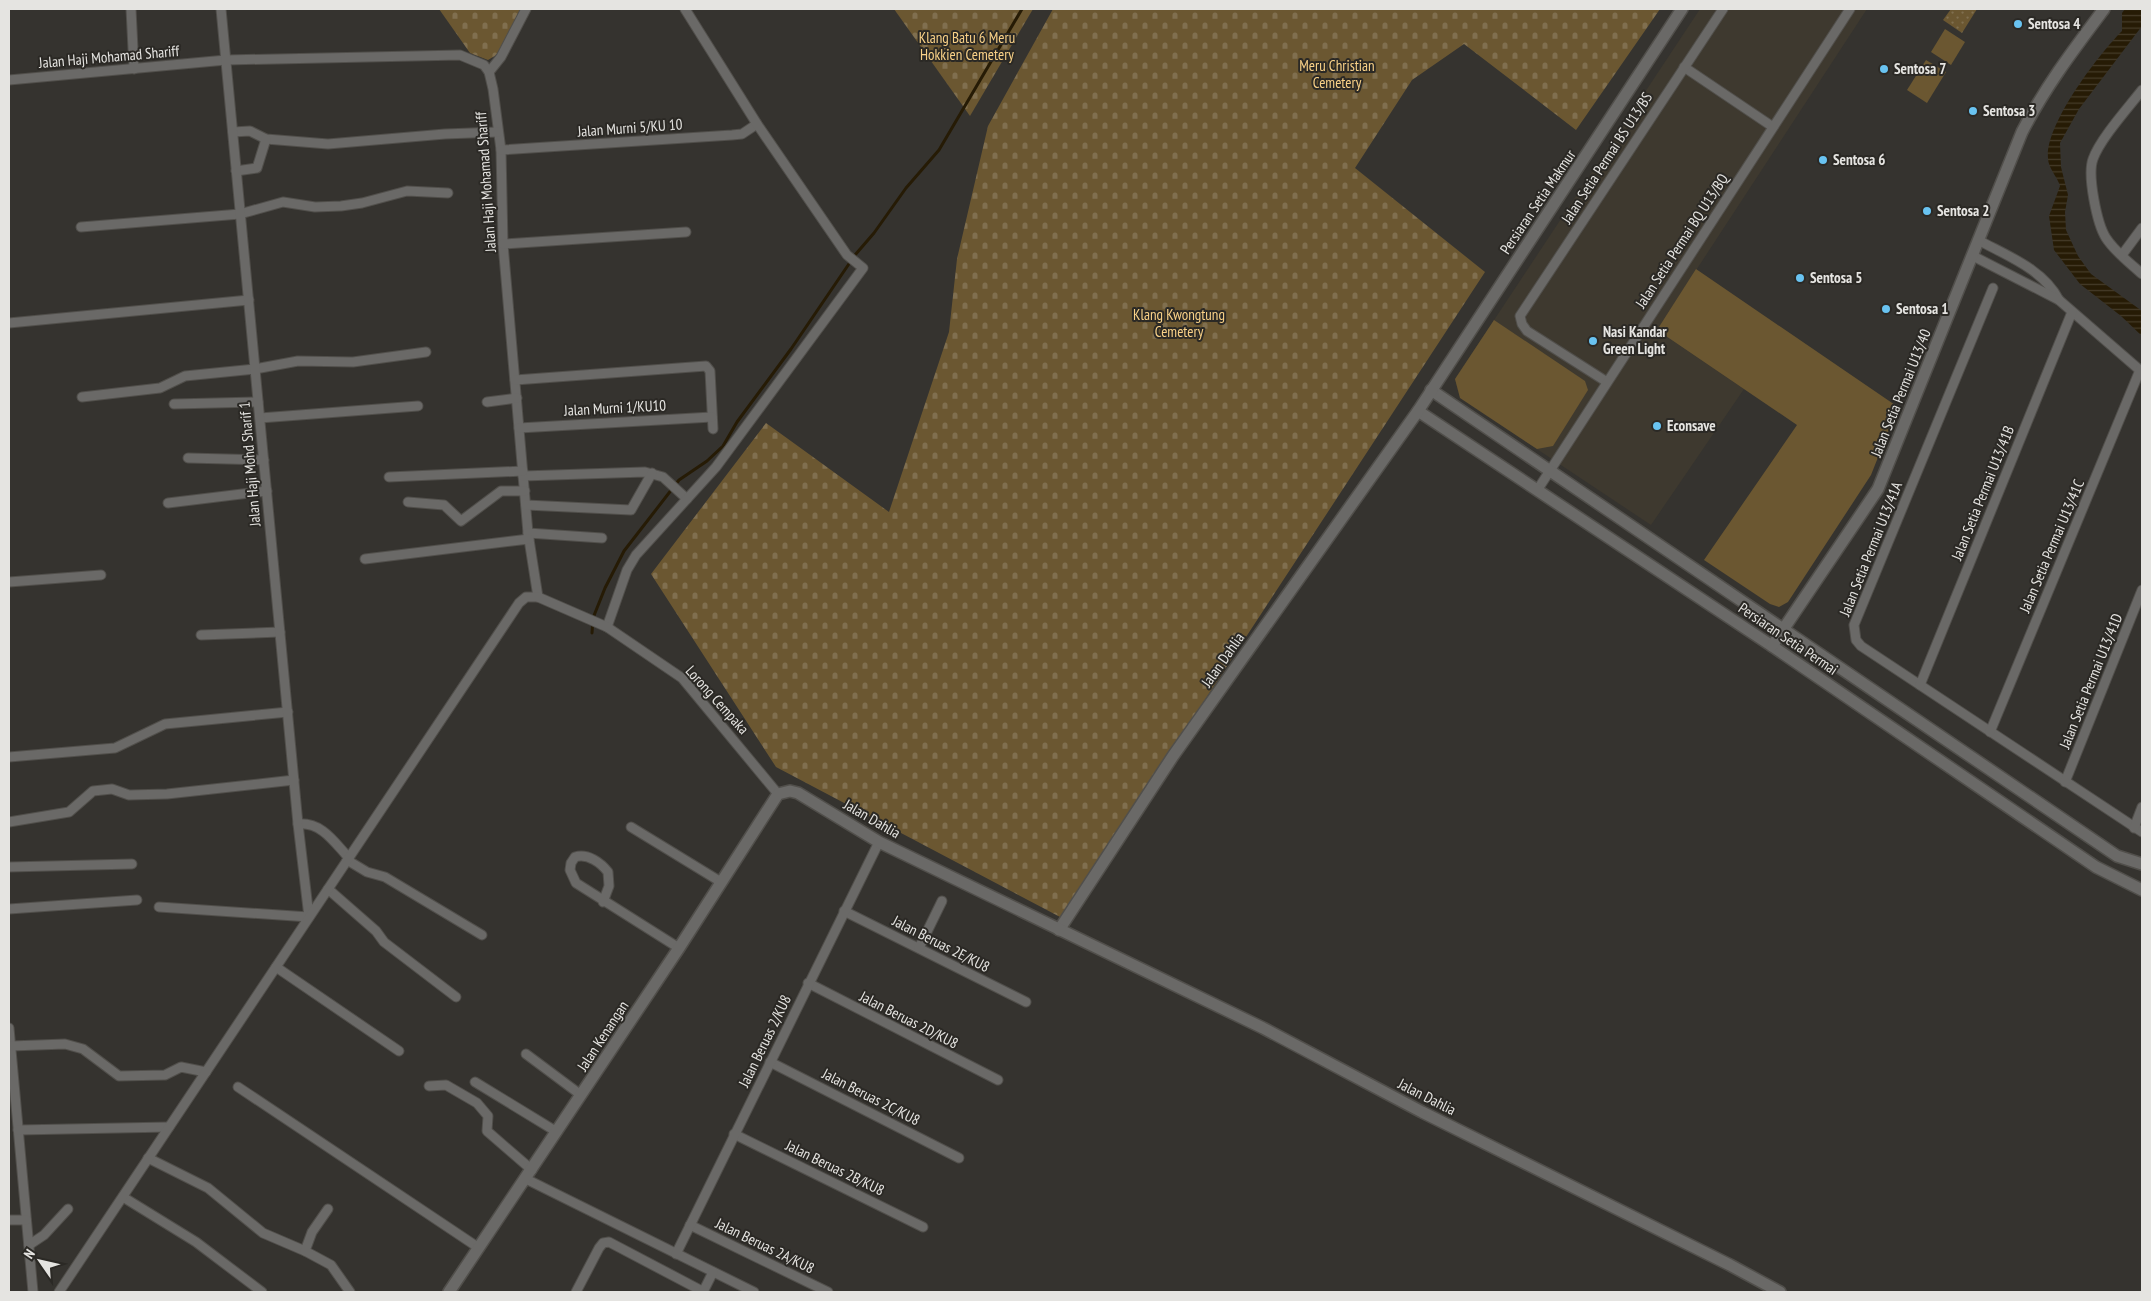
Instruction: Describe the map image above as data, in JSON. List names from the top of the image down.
{
  "streets": {
    "street": [
      "Jalan Haji Mohamad Shariff",
      "Jalan Murni 5/KU 10",
      "Jalan Setia Permai BS U13/BS",
      "Persiaran Setia Makmur",
      "Jalan Setia Permai BQ U13/BQ",
      "Jalan Setia Permai U13/40",
      "Jalan Murni 1/KU10",
      "Jalan Haji Mohd Sharif 1",
      "Jalan Setia Permai U13/41B",
      "Jalan Setia Permai U13/41C",
      "Jalan Setia Permai U13/41A",
      "Persiaran Setia Permai",
      "Jalan Dahlia",
      "Jalan Setia Permai U13/41D",
      "Lorong Cempaka",
      "Jalan Beruas 2E/KU8",
      "Jalan Beruas 2D/KU8",
      "Jalan Kenangan",
      "Jalan Beruas 2/KU8",
      "Jalan Beruas 2C/KU8",
      "Jalan Beruas 2B/KU8",
      "Jalan Beruas 2A/KU8"
    ]
  },
  "crossings": [
    ["Jalan Haji Mohamad Shariff", "Jalan Murni 5/KU 10"],
    ["Jalan Haji Mohamad Shariff", "Jalan Murni 1/KU10"],
    ["Jalan Haji Mohamad Shariff", "Jalan Haji Mohd Sharif 1"],
    ["Jalan Haji Mohamad Shariff", "Lorong Cempaka"],
    ["Jalan Setia Permai BS U13/BS", "Jalan Setia Permai BQ U13/BQ"],
    ["Persiaran Setia Makmur", "Persiaran Setia Permai"],
    ["Persiaran Setia Makmur", "Jalan Dahlia"],
    ["Jalan Setia Permai BQ U13/BQ", "Persiaran Setia Permai"],
    ["Jalan Setia Permai U13/40", "Persiaran Setia Permai"],
    ["Jalan Setia Permai U13/41B", "Jalan Setia Permai U13/41A"],
    ["Jalan Setia Permai U13/41C", "Jalan Setia Permai U13/41A"],
    ["Jalan Setia Permai U13/41A", "Jalan Setia Permai U13/41D"],
    ["Persiaran Setia Permai", "Jalan Dahlia"],
    ["Jalan Dahlia", "Lorong Cempaka"],
    ["Jalan Dahlia", "Jalan Kenangan"],
    ["Jalan Dahlia", "Jalan Beruas 2/KU8"],
    ["Lorong Cempaka", "Jalan Kenangan"],
    ["Jalan Beruas 2E/KU8", "Jalan Beruas 2/KU8"],
    ["Jalan Beruas 2D/KU8", "Jalan Beruas 2/KU8"],
    ["Jalan Beruas 2/KU8", "Jalan Beruas 2C/KU8"],
    ["Jalan Beruas 2/KU8", "Jalan Beruas 2B/KU8"],
    ["Jalan Beruas 2/KU8", "Jalan Beruas 2A/KU8"]
  ],
  "parks": ["Klang Batu 6 Meru Hokkien Cemetery", "Meru Christian Cemetery", "Klang Kwongtung Cemetery"],
  "places": [
    "Sentosa 4",
    "Sentosa 7",
    "Sentosa 3",
    "Sentosa 6",
    "Sentosa 2",
    "Sentosa 5",
    "Sentosa 1",
    "Nasi Kandar Green Light",
    "Econsave"
  ],
  "north": "top left"
}
